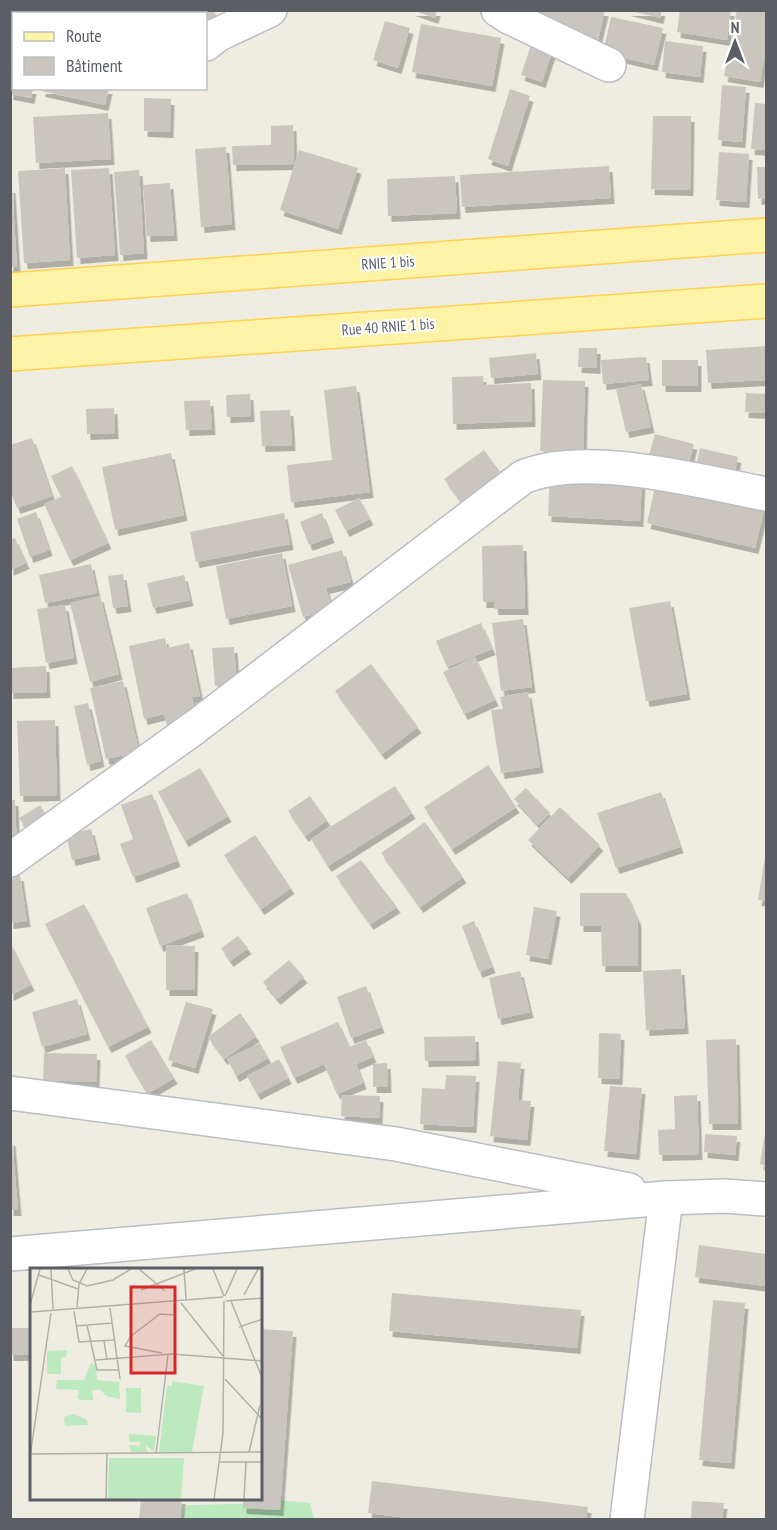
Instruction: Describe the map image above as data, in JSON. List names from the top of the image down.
{
  "streets": {
    "main road": ["RNIE 1 bis", "Rue 40 RNIE 1 bis"]
  },
  "legend": ["Route", "Bâtiment"],
  "north": "top"
}
